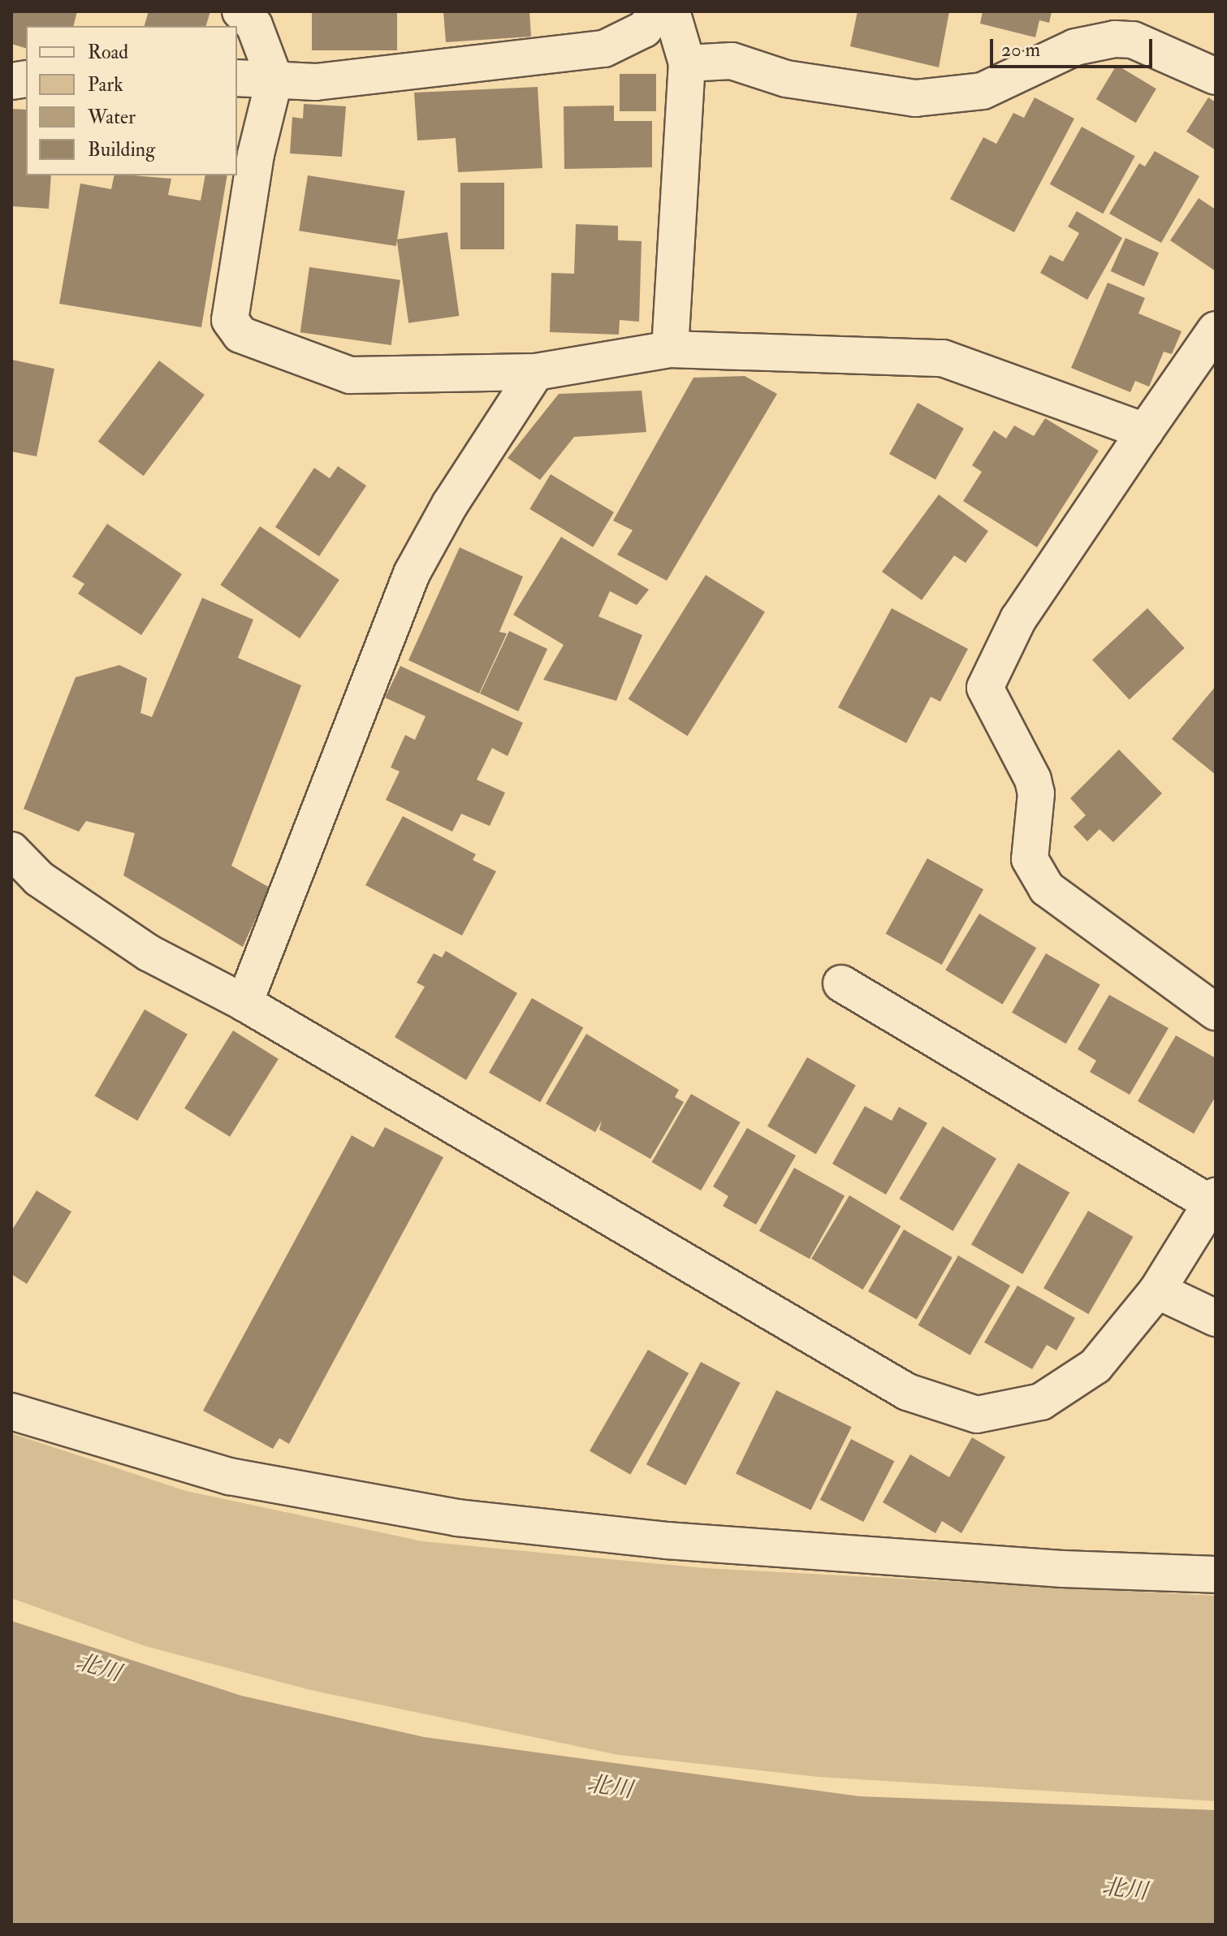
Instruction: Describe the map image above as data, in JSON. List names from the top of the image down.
{
  "water": ["北川"],
  "legend": [
    "Road",
    "Park",
    "Water",
    "Building"
  ],
  "scale_bar": "20 m"
}
